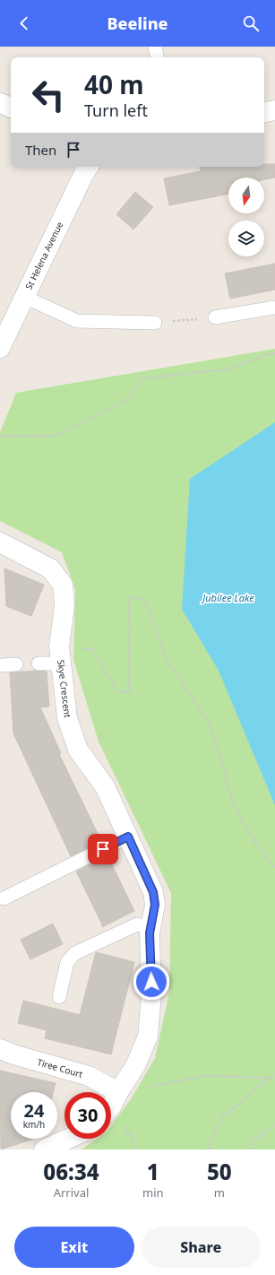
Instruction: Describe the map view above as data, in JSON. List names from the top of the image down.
{
  "streets": {
    "street": ["St Helena Avenue", "Skye Crescent", "Tiree Court"]
  },
  "crossings": [
    ["Skye Crescent", "Tiree Court"]
  ],
  "water": ["Jubilee Lake"],
  "north": "bottom",
  "page": {
    "header": "Beeline",
    "turn": ["40 m", "Turn left"],
    "then": "Then",
    "speed": "24 km/h",
    "limit": "30",
    "eta": [
      "06:34",
      "Arrival",
      "1",
      "min",
      "50",
      "m"
    ],
    "buttons": ["Exit", "Share"]
  }
}
